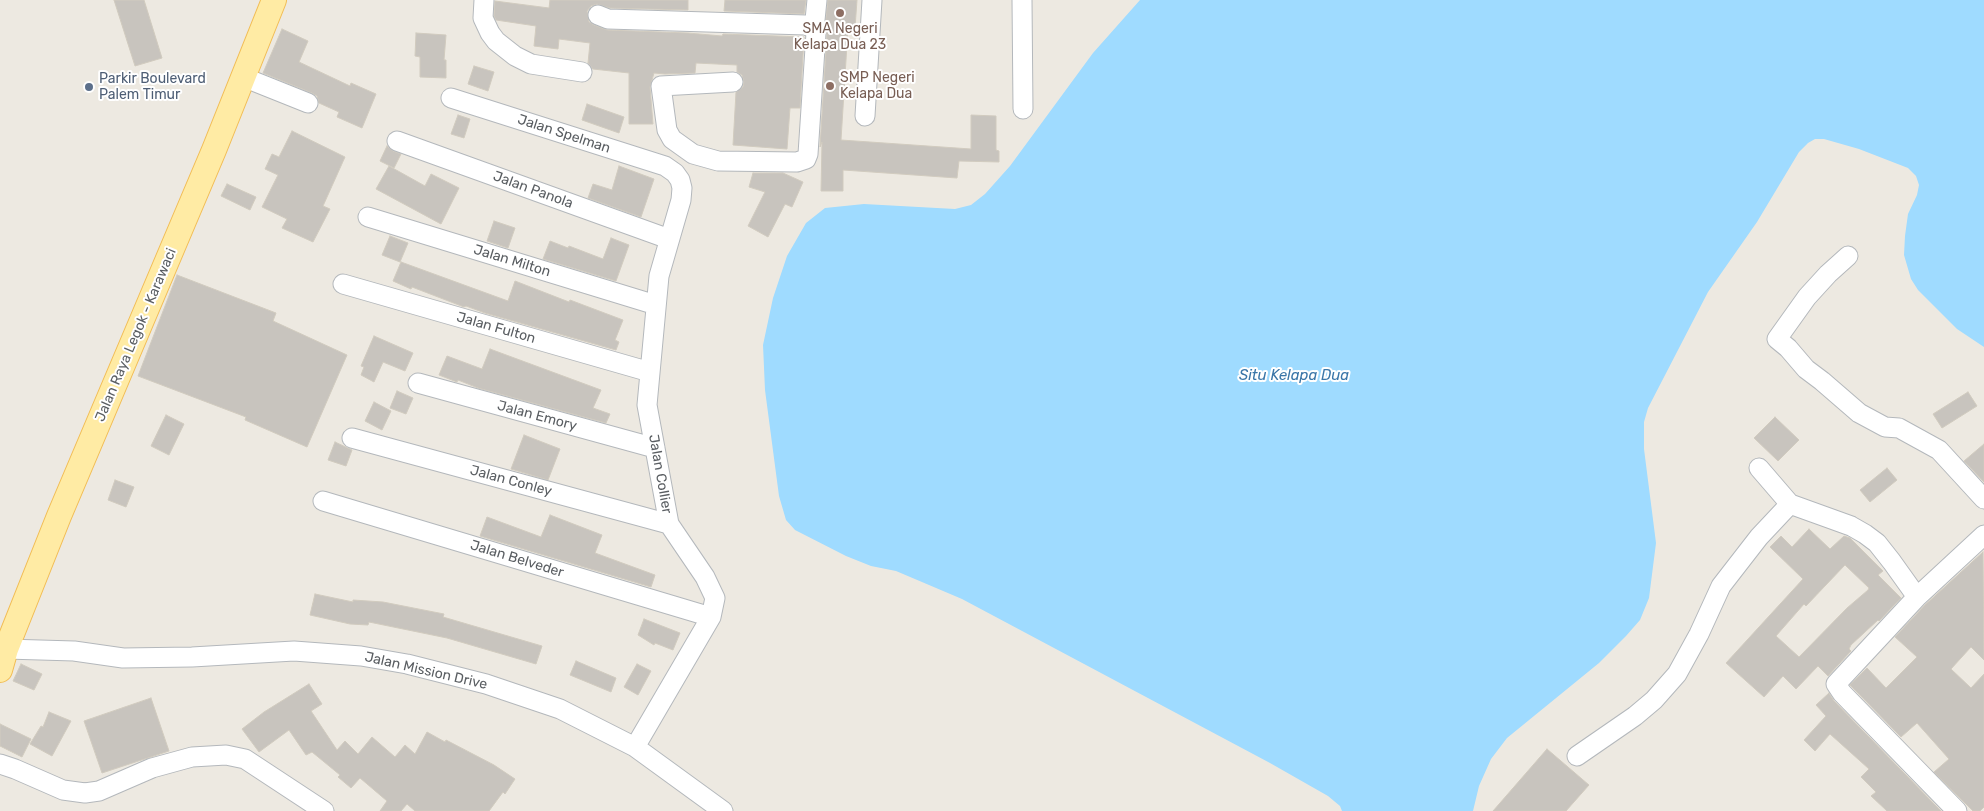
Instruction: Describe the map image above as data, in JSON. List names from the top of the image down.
{
  "streets": {
    "main road": ["Jalan Raya Legok - Karawaci"],
    "street": [
      "Jalan Spelman",
      "Jalan Panola",
      "Jalan Milton",
      "Jalan Fulton",
      "Jalan Emory",
      "Jalan Collier",
      "Jalan Conley",
      "Jalan Belveder",
      "Jalan Mission Drive"
    ]
  },
  "crossings": [
    ["Jalan Spelman", "Jalan Collier"],
    ["Jalan Panola", "Jalan Collier"],
    ["Jalan Milton", "Jalan Collier"],
    ["Jalan Fulton", "Jalan Collier"],
    ["Jalan Raya Legok - Karawaci", "Jalan Mission Drive"],
    ["Jalan Emory", "Jalan Collier"],
    ["Jalan Collier", "Jalan Conley"],
    ["Jalan Collier", "Jalan Belveder"],
    ["Jalan Collier", "Jalan Mission Drive"]
  ],
  "water": ["Situ Kelapa Dua"],
  "places": ["SMA Negeri Kelapa Dua 23", "SMP Negeri Kelapa Dua", "Parkir Boulevard Palem Timur"]
}
